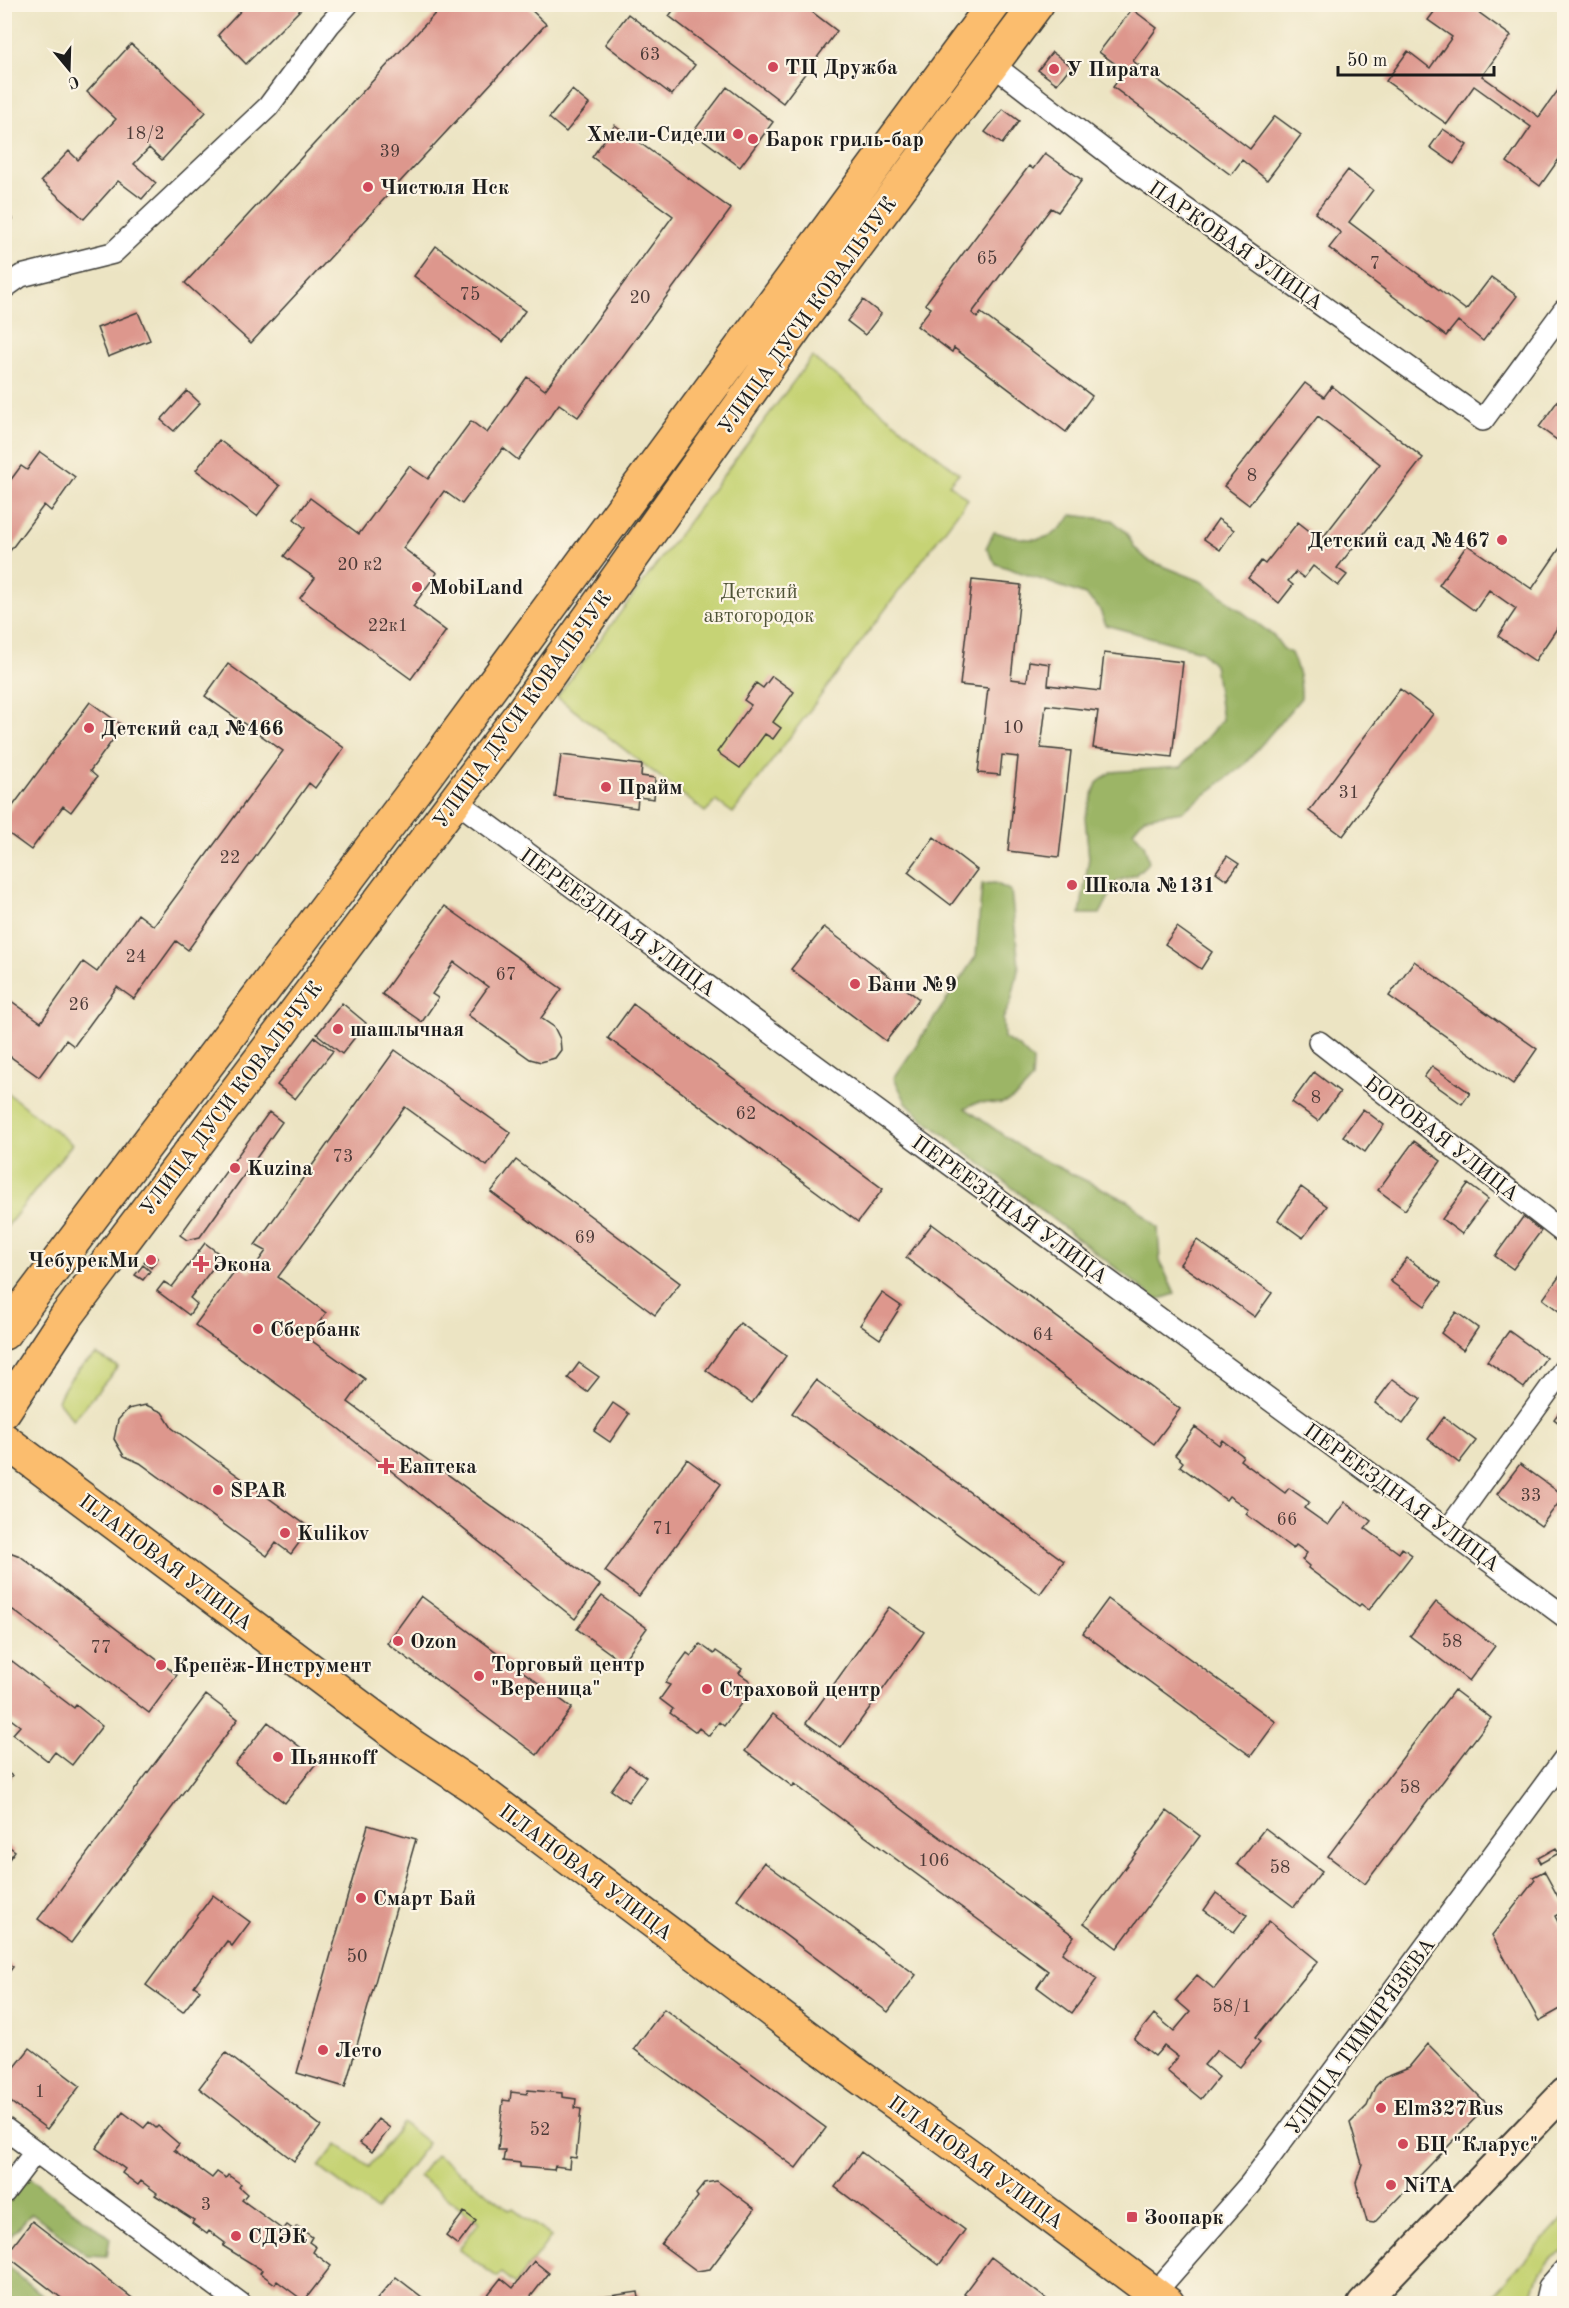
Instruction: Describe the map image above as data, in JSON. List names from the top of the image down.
{
  "streets": {
    "main road": ["УЛИЦА ДУСИ КОВАЛЬЧУК", "ПЛАНОВАЯ УЛИЦА"],
    "street": [
      "ПАРКОВАЯ УЛИЦА",
      "ПЕРЕЕЗДНАЯ УЛИЦА",
      "БОРОВАЯ УЛИЦА",
      "УЛИЦА ТИМИРЯЗЕВА"
    ]
  },
  "crossings": [
    ["ПАРКОВАЯ УЛИЦА", "УЛИЦА ДУСИ КОВАЛЬЧУК"],
    ["УЛИЦА ДУСИ КОВАЛЬЧУК", "ПЕРЕЕЗДНАЯ УЛИЦА"],
    ["ПЛАНОВАЯ УЛИЦА", "УЛИЦА ТИМИРЯЗЕВА"]
  ],
  "parks": ["Детский автогородок"],
  "places": {
    "other": [
      "ТЦ Дружба",
      "У Пирата",
      "Хмели-Сидели",
      "Барок гриль-бар",
      "Чистюля Нск",
      "Детский сад №467",
      "MobiLand",
      "Детский сад №466",
      "Прайм",
      "Школа №131",
      "Бани №9",
      "шашлычная",
      "Kuzina",
      "ЧебурекМи",
      "Сбербанк",
      "SPAR",
      "Kulikov",
      "Ozon",
      "Крепёж-Инструмент",
      "Торговый центр \"Вереница\"",
      "Страховой центр",
      "Пьянкоff",
      "Смарт Бай",
      "Лето",
      "Elm327Rus",
      "БЦ \"Кларус\"",
      "NiTA",
      "СДЭК"
    ],
    "health": ["Экона", "Еаптека"],
    "transit": ["Зоопарк"]
  },
  "house_numbers": [
    "63",
    "18/2",
    "39",
    "65",
    "7",
    "75",
    "20",
    "8",
    "20 к2",
    "22к1",
    "10",
    "31",
    "22",
    "24",
    "67",
    "26",
    "8",
    "62",
    "73",
    "69",
    "64",
    "33",
    "66",
    "71",
    "58",
    "77",
    "58",
    "106",
    "58",
    "50",
    "58/1",
    "1",
    "52",
    "3"
  ],
  "scale_bar": "50 m",
  "north": "bottom"
}
